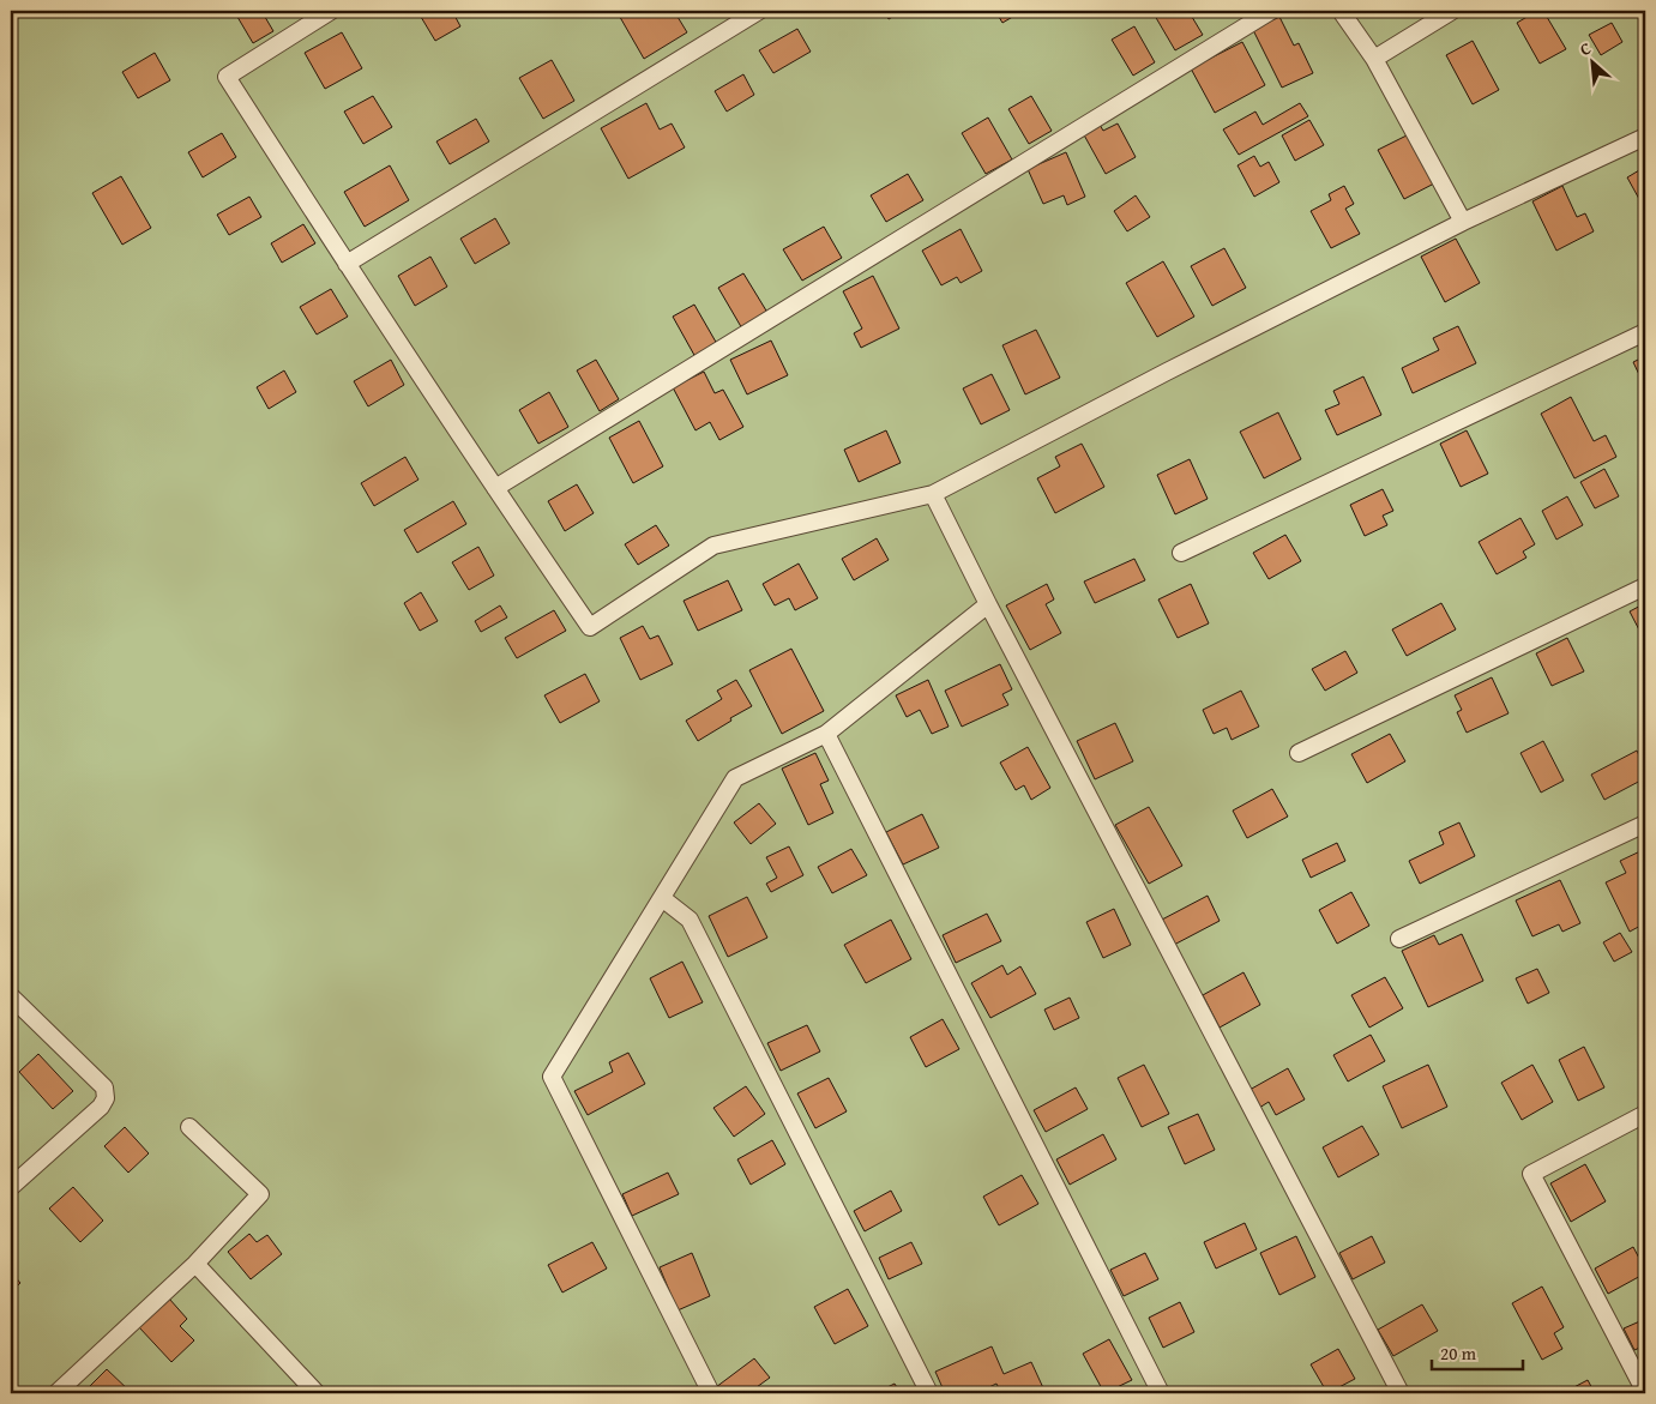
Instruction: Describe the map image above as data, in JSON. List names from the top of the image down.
{
  "scale_bar": "20 m",
  "north": "top left"
}
